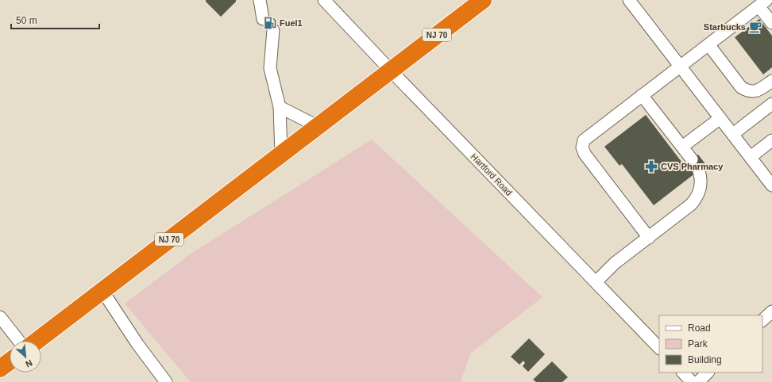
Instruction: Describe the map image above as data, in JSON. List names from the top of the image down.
{
  "streets": {
    "highway": ["NJ 70"],
    "street": ["Hartford Road"]
  },
  "crossings": [
    ["NJ 70", "Hartford Road"]
  ],
  "places": {
    "fuel station": ["Fuel1"],
    "cafe": ["Starbucks"],
    "pharmacy": ["CVS Pharmacy"]
  },
  "legend": ["Road", "Park", "Building"],
  "scale_bar": "50 m",
  "north": "bottom right"
}
